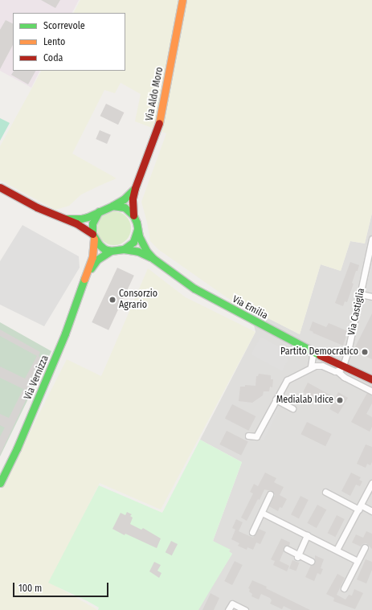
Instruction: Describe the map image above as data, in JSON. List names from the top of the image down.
{
  "streets": {
    "main road": ["Via Aldo Moro", "Via Emilia", "Via Vernizza"],
    "street": ["Via Castiglia"]
  },
  "crossings": [
    ["Via Aldo Moro", "Via Emilia"],
    ["Via Aldo Moro", "Via Vernizza"],
    ["Via Emilia", "Via Castiglia"],
    ["Via Emilia", "Via Vernizza"]
  ],
  "places": ["Consorzio Agrario", "Partito Democratico", "Medialab Idice"],
  "legend": ["Scorrevole", "Lento", "Coda"],
  "scale_bar": "100 m"
}
